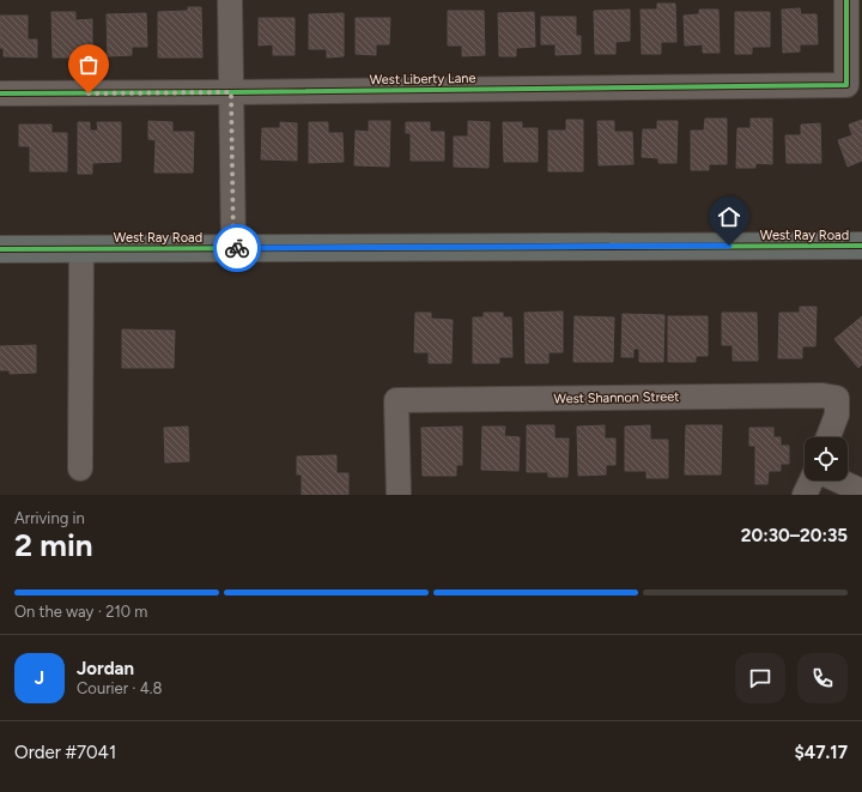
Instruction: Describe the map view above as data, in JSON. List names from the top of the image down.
{
  "streets": {
    "main road": ["West Ray Road"],
    "street": ["West Liberty Lane", "West Shannon Street"]
  },
  "page": {
    "heading": ["2 min", "Arriving in", "20:30–20:35"],
    "panel": [
      "Jordan",
      "Courier · 4.8",
      "Order #7041",
      "$47.17"
    ],
    "bar": "On the way · 210 m",
    "round": "J"
  }
}
